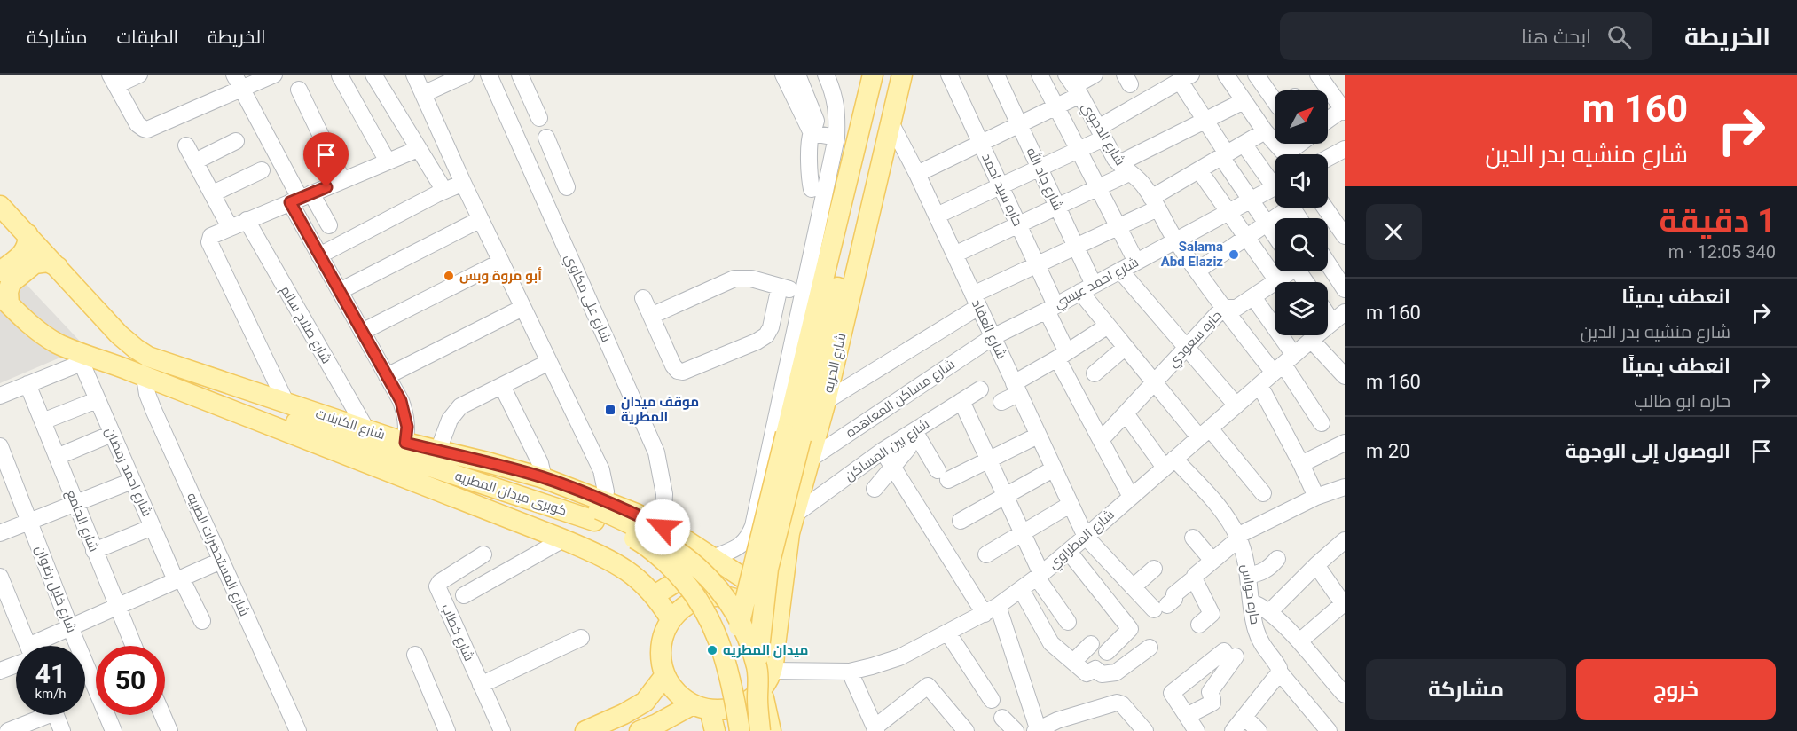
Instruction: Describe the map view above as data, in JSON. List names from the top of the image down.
{
  "streets": {
    "main road": ["شارع الحريه", "شارع الكابلات", "كوبرى ميدان المطريه"],
    "street": [
      "شارع الدجوي",
      "شارع جاد الله",
      "حاره سيد احمد",
      "شارع احمد عيسي",
      "شارع على مكاوي",
      "شارع صلاح سالم",
      "شارع العقاد",
      "حاره سعودي",
      "شارع مساكن المعاهده",
      "شارع بين المساكن",
      "شارع احمد رمضان",
      "شارع الجامع",
      "شارع المطراوي",
      "شارع المستحضرات الطبيه",
      "شارع خليل رضوان",
      "حاره حواس",
      "شارع خطاب"
    ]
  },
  "crossings": [
    ["شارع الدجوي", "شارع احمد عيسي"],
    ["شارع الدجوي", "حاره سعودي"],
    ["شارع الدجوي", "شارع المطراوي"],
    ["شارع جاد الله", "شارع احمد عيسي"],
    ["شارع جاد الله", "حاره سعودي"],
    ["شارع جاد الله", "شارع المطراوي"],
    ["حاره سيد احمد", "شارع احمد عيسي"],
    ["حاره سيد احمد", "حاره سعودي"],
    ["حاره سيد احمد", "شارع المطراوي"],
    ["شارع احمد عيسي", "شارع العقاد"],
    ["شارع احمد عيسي", "شارع مساكن المعاهده"],
    ["شارع على مكاوي", "شارع الكابلات"],
    ["شارع صلاح سالم", "شارع الكابلات"],
    ["شارع العقاد", "شارع الحريه"],
    ["شارع العقاد", "شارع مساكن المعاهده"],
    ["شارع العقاد", "شارع المطراوي"],
    ["حاره سعودي", "حاره حواس"],
    ["شارع الحريه", "شارع مساكن المعاهده"],
    ["شارع الحريه", "شارع الكابلات"],
    ["شارع الحريه", "شارع بين المساكن"],
    ["شارع الحريه", "كوبرى ميدان المطريه"],
    ["شارع الحريه", "شارع المطراوي"],
    ["شارع الكابلات", "كوبرى ميدان المطريه"],
    ["شارع الكابلات", "شارع المطراوي"],
    ["كوبرى ميدان المطريه", "شارع المطراوي"],
    ["شارع المطراوي", "حاره حواس"]
  ],
  "places": {
    "other": ["Salama Abd Elaziz", "أبو مروة وبس", "ميدان المطريه"],
    "transit": ["موقف ميدان المطرية"]
  },
  "north": "top right",
  "page": {
    "header": "الخريطة",
    "search": "ابحث هنا",
    "nav": ["الخريطة", "الطبقات", "مشاركة"],
    "turn": ["160 m", "شارع منشيه بدر الدين"],
    "heading": ["1 دقيقة", "340 m · 12:05"],
    "list": [
      {
        "name": "انعطف يمينًا",
        "note": "شارع منشيه بدر الدين",
        "value": "160 m"
      },
      {
        "name": "انعطف يمينًا",
        "note": "حاره ابو طالب",
        "value": "160 m"
      },
      {
        "name": "الوصول إلى الوجهة",
        "value": "20 m"
      }
    ],
    "speed": "41 km/h",
    "limit": "50",
    "buttons": ["خروج", "مشاركة"]
  }
}
